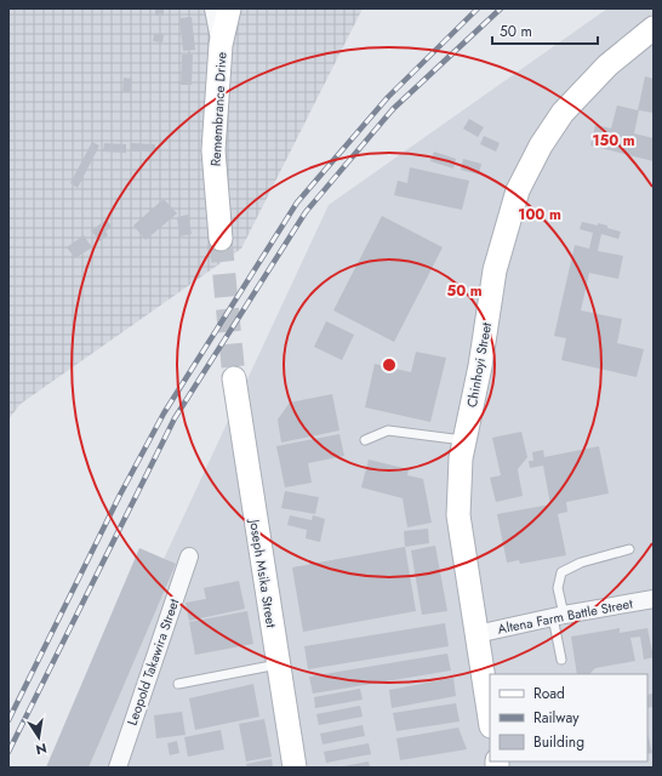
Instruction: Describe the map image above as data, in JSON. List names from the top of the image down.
{
  "streets": {
    "street": [
      "Remembrance Drive",
      "Chinhoyi Street",
      "Joseph Msika Street",
      "Altena Farm Battle Street",
      "Leopold Takawira Street"
    ]
  },
  "crossings": [
    ["Chinhoyi Street", "Altena Farm Battle Street"]
  ],
  "legend": ["Road", "Railway", "Building"],
  "scale_bar": "50 m",
  "north": "bottom",
  "rings": ["150 m", "100 m", "50 m"]
}
